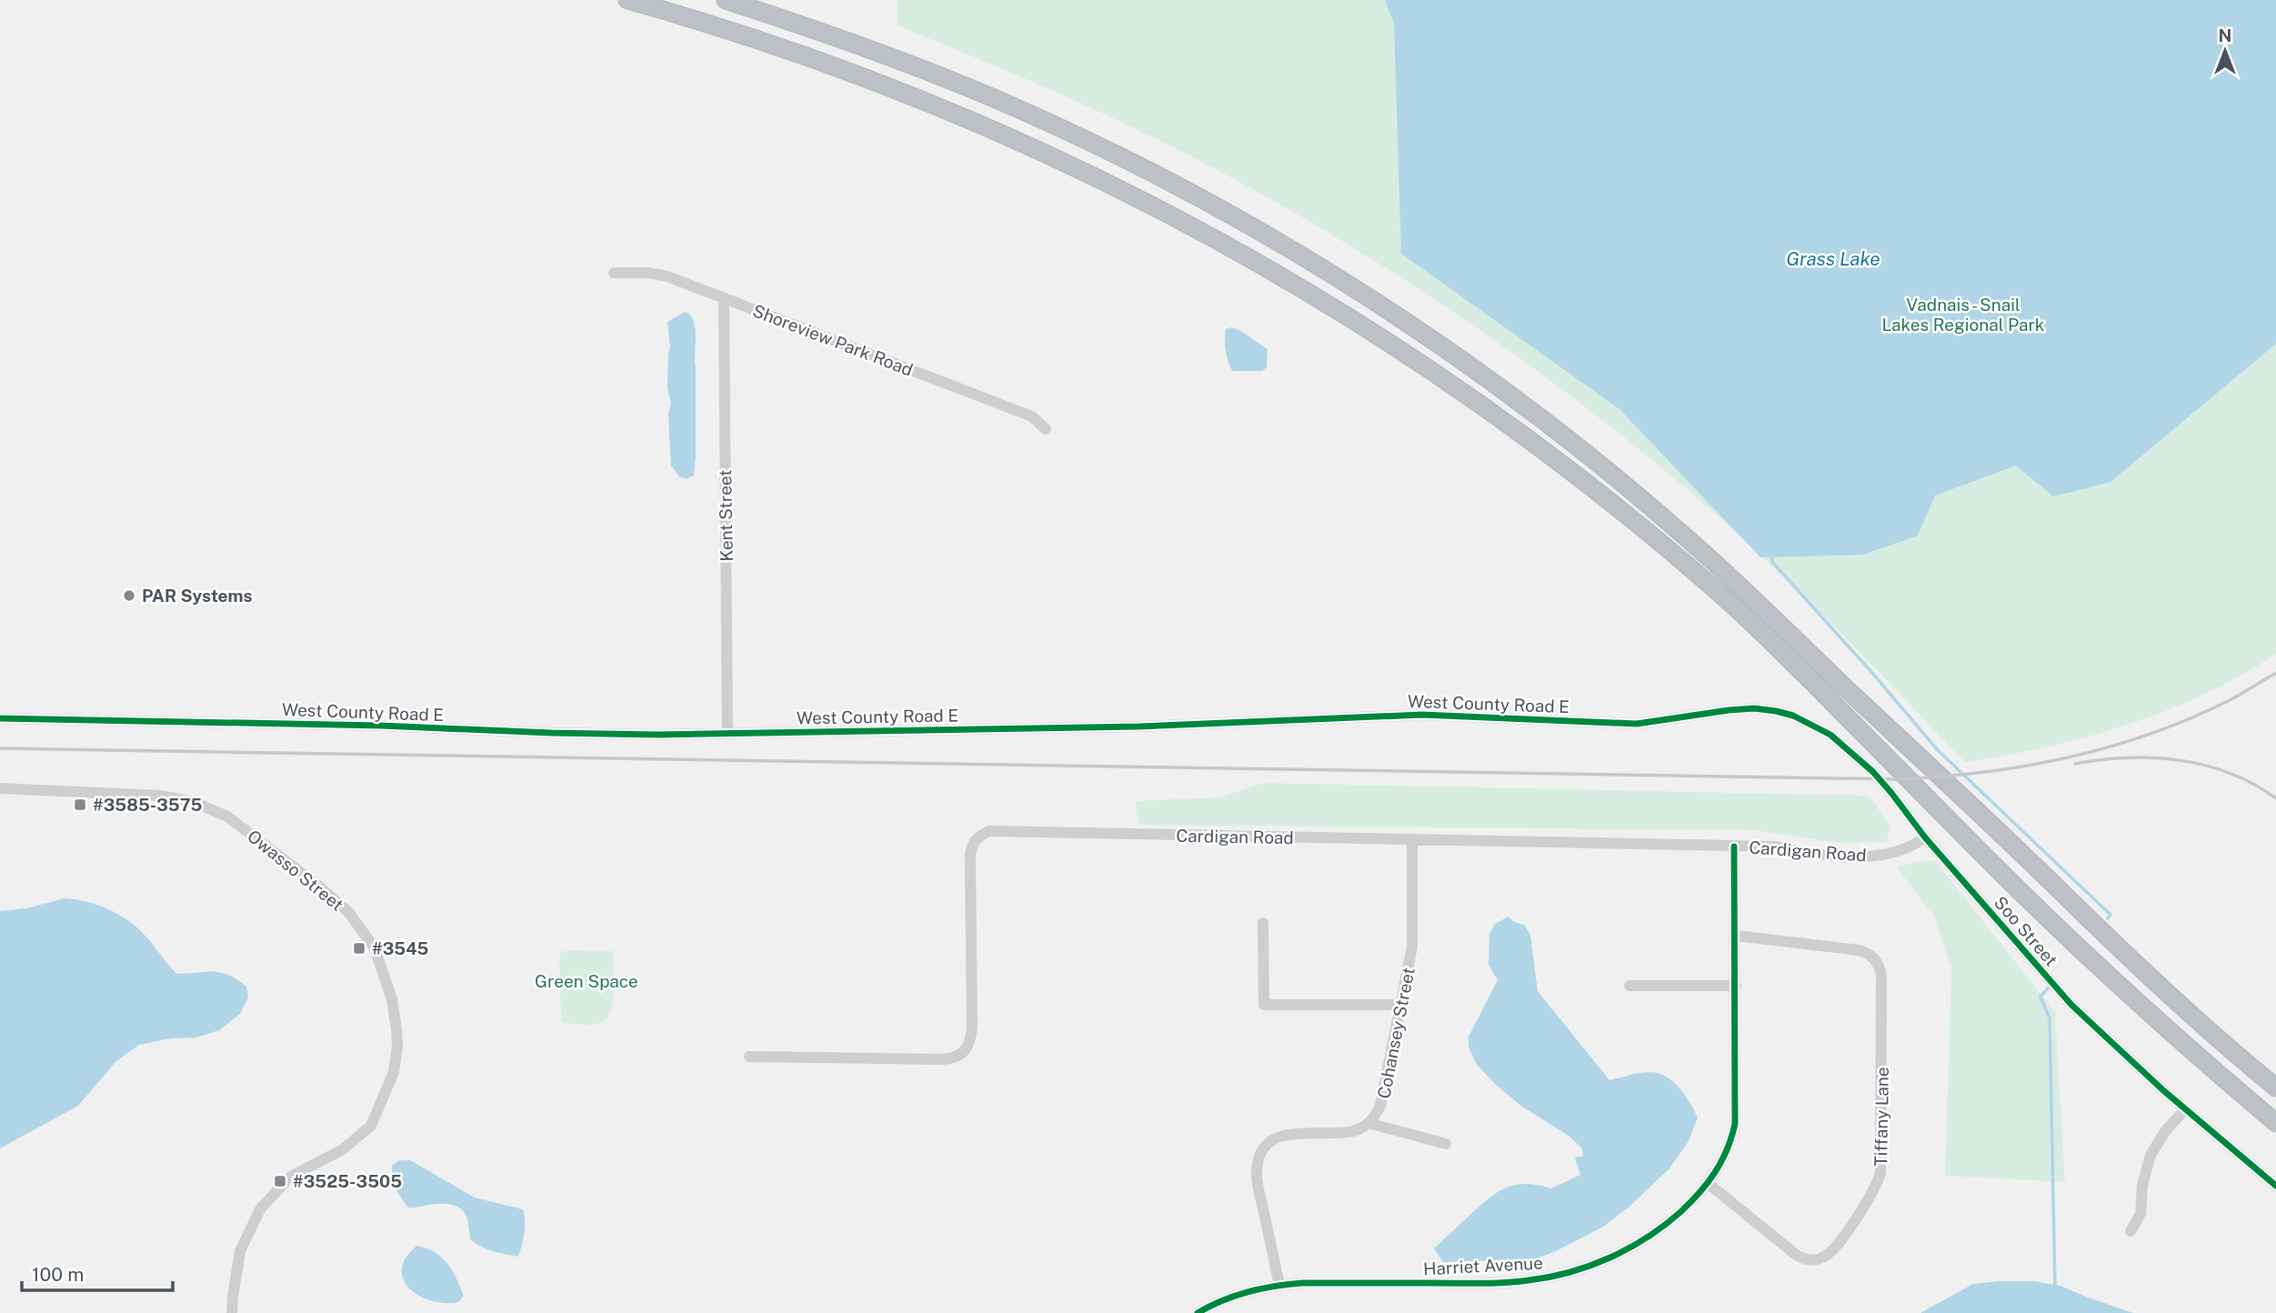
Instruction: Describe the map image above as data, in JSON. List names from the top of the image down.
{
  "streets": {
    "street": [
      "Shoreview Park Road",
      "Kent Street",
      "West County Road E",
      "Cardigan Road",
      "Owasso Street",
      "Soo Street",
      "Cohansey Street",
      "Tiffany Lane",
      "Harriet Avenue"
    ]
  },
  "crossings": [
    ["Shoreview Park Road", "Kent Street"],
    ["Kent Street", "West County Road E"],
    ["West County Road E", "Soo Street"],
    ["Cardigan Road", "Soo Street"],
    ["Cardigan Road", "Cohansey Street"],
    ["Cardigan Road", "Harriet Avenue"],
    ["Tiffany Lane", "Harriet Avenue"]
  ],
  "water": ["Grass Lake"],
  "parks": ["Vadnais - Snail Lakes Regional Park", "Green Space"],
  "places": {
    "other": ["PAR Systems"],
    "transit": ["#3585-3575", "#3545", "#3525-3505"]
  },
  "scale_bar": "100 m",
  "north": "top"
}
